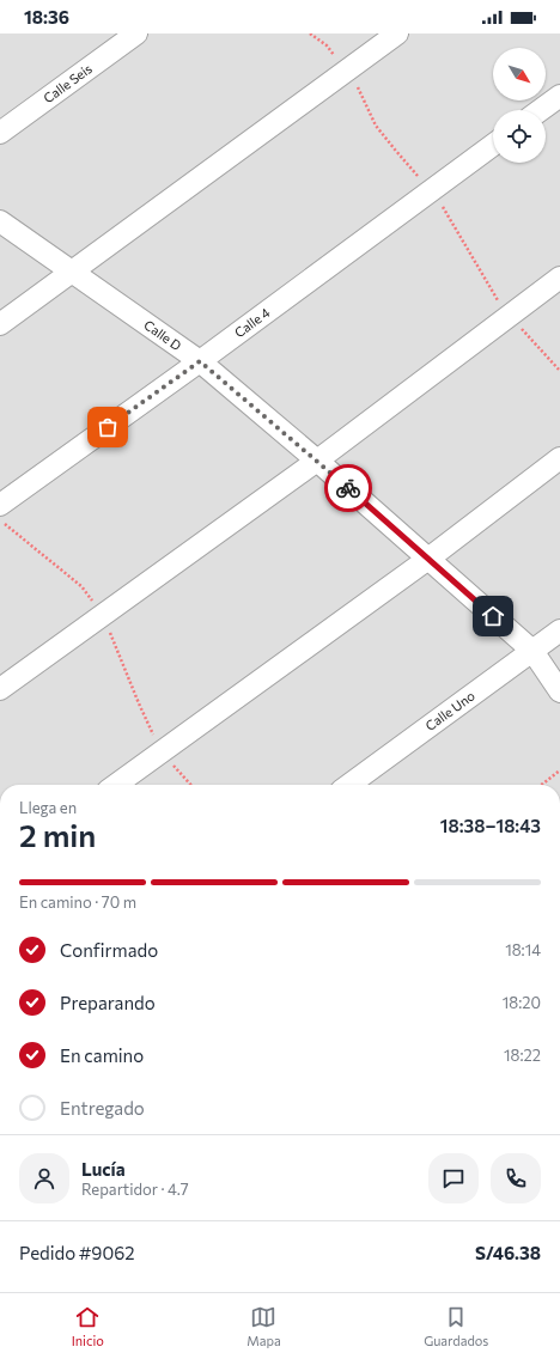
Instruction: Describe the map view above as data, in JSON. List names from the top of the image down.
{
  "streets": {
    "street": [
      "Calle Seis",
      "Calle 4",
      "Calle D",
      "Calle Uno"
    ]
  },
  "crossings": [
    ["Calle 4", "Calle D"],
    ["Calle D", "Calle Uno"]
  ],
  "north": "bottom right",
  "page": {
    "status": "18:36",
    "heading": ["2 min", "Llega en", "18:38–18:43"],
    "panel": [
      "Lucía",
      "Repartidor · 4.7",
      "Pedido #9062",
      "S/46.38"
    ],
    "bar": "En camino · 70 m",
    "list": [
      ["Confirmado", "18:14"],
      ["Preparando", "18:20"],
      ["En camino", "18:22"],
      "Entregado"
    ],
    "tabs": ["Inicio", "Mapa", "Guardados"]
  }
}
